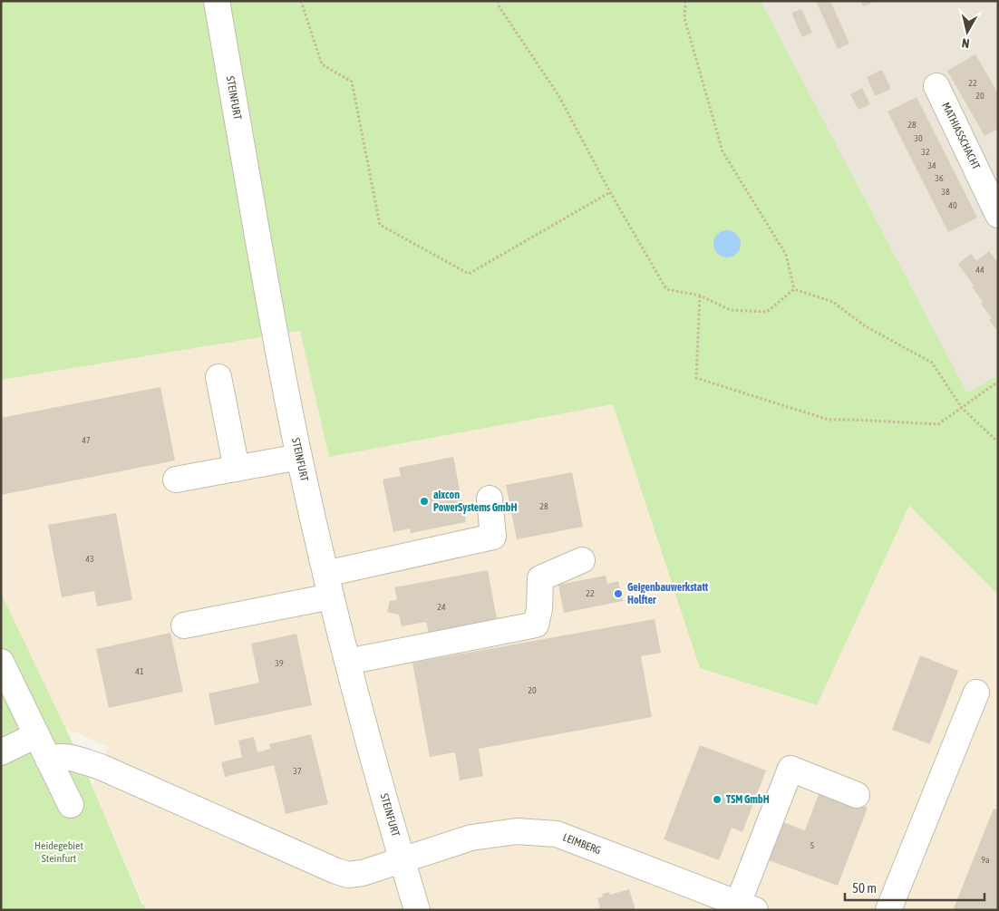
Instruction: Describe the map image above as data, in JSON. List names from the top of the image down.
{
  "streets": {
    "street": ["STEINFURT", "MATHIASSCHACHT", "LEIMBERG"]
  },
  "crossings": [
    ["STEINFURT", "LEIMBERG"]
  ],
  "parks": ["Heidegebiet Steinfurt"],
  "places": ["aixcon PowerSystems GmbH", "Geigenbauwerkstatt Holfter", "TSM GmbH"],
  "house_numbers": [
    "22",
    "20",
    "28",
    "30",
    "32",
    "34",
    "36",
    "38",
    "40",
    "44",
    "47",
    "28",
    "43",
    "22",
    "24",
    "39",
    "41",
    "20",
    "37",
    "5",
    "9a"
  ],
  "scale_bar": "50 m",
  "north": "bottom"
}
